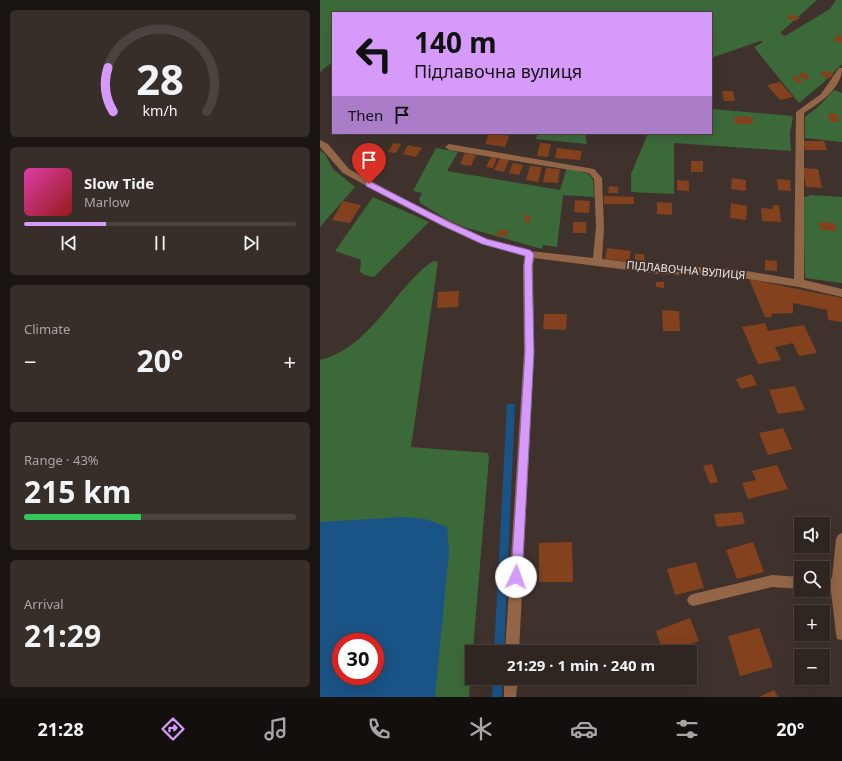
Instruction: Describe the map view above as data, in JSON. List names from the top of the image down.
{
  "streets": {
    "street": ["ПІДЛАВОЧНА ВУЛИЦЯ"]
  },
  "page": {
    "turn": ["140 m", "Підлавочна вулиця"],
    "then": "Then",
    "song": ["Slow Tide", "Marlow"],
    "tile": [
      "Climate",
      ["Range · 43%", "215 km"],
      ["Arrival", "21:29"]
    ],
    "heat": ["−", "20°", "+"],
    "map_buttons": ["+", "−"],
    "limit": "30",
    "trip": "21:29 · 1 min · 240 m",
    "tabs": ["21:28", "20°"],
    "gauge": ["28", "km/h"]
  }
}
